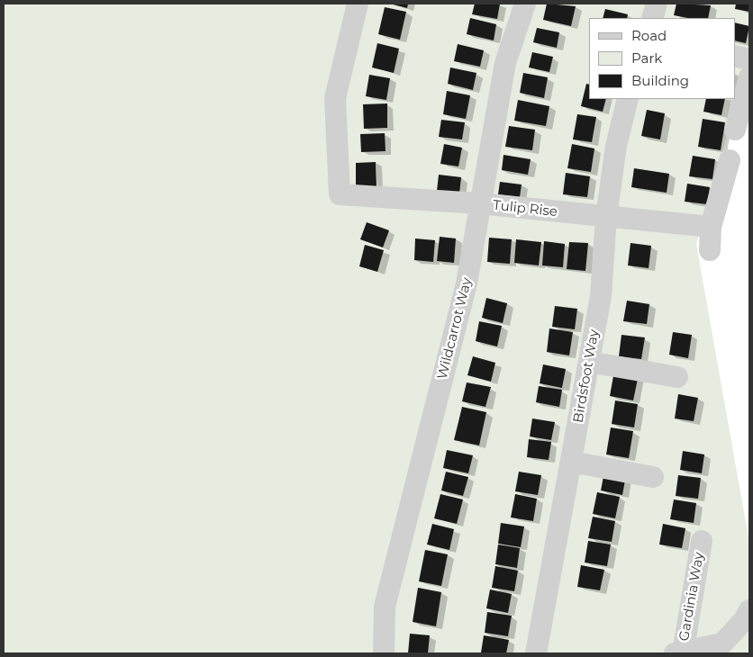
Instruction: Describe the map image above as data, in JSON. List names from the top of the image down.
{
  "streets": {
    "street": [
      "Tulip Rise",
      "Wildcarrot Way",
      "Birdsfoot Way",
      "Gardinia Way"
    ]
  },
  "crossings": [
    ["Tulip Rise", "Wildcarrot Way"],
    ["Tulip Rise", "Birdsfoot Way"]
  ],
  "legend": ["Road", "Park", "Building"]
}
